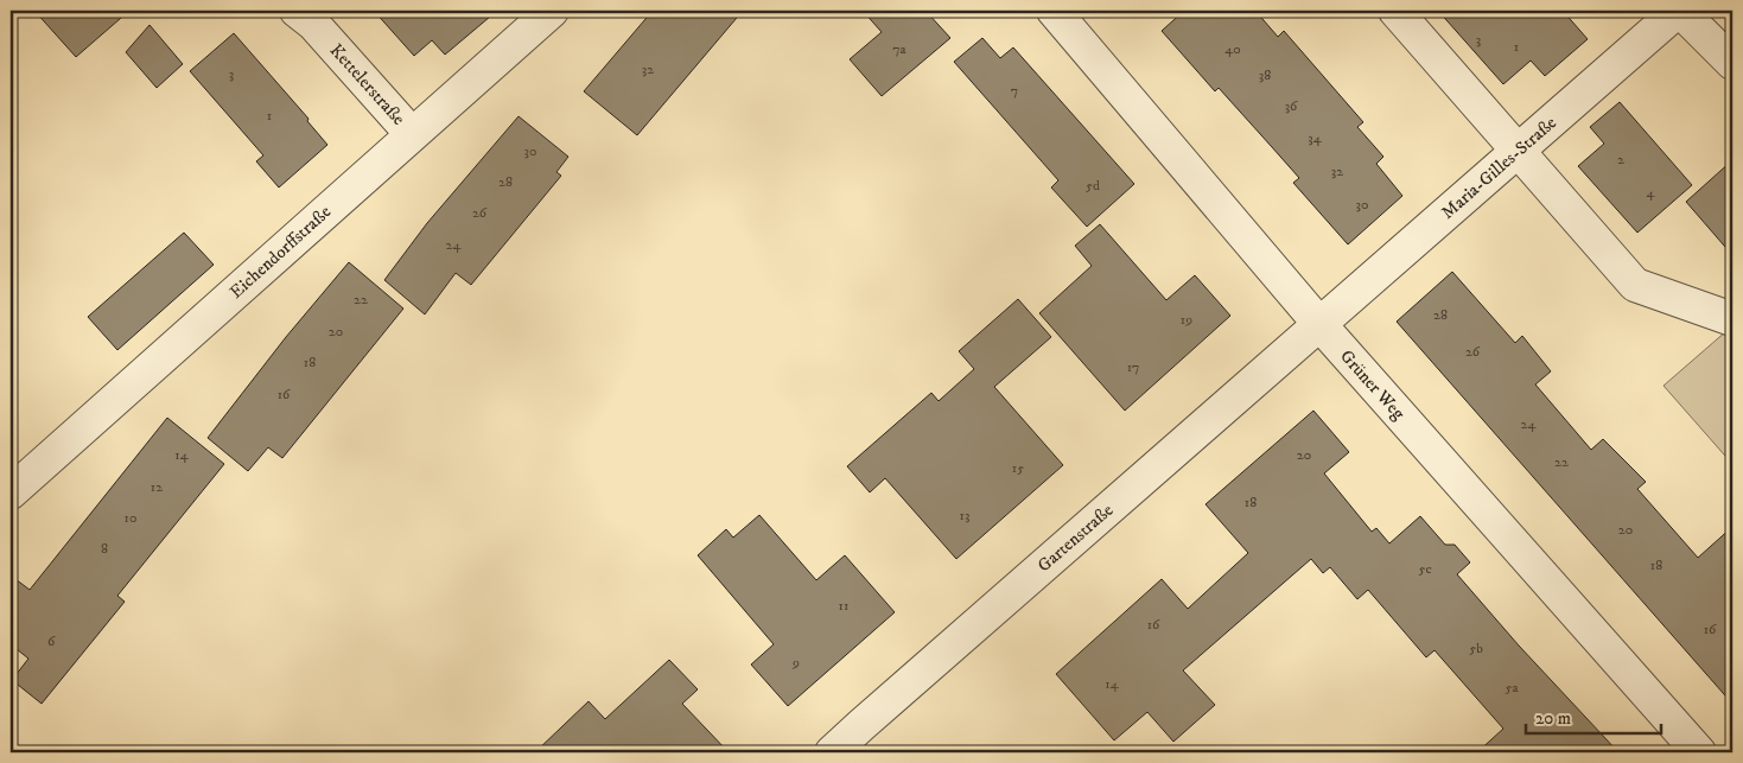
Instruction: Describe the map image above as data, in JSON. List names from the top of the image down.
{
  "streets": {
    "street": [
      "Kettelerstraße",
      "Maria-Gilles-Straße",
      "Eichendorffstraße",
      "Grüner Weg",
      "Gartenstraße"
    ]
  },
  "crossings": [
    ["Kettelerstraße", "Eichendorffstraße"],
    ["Maria-Gilles-Straße", "Grüner Weg"],
    ["Maria-Gilles-Straße", "Gartenstraße"],
    ["Grüner Weg", "Gartenstraße"]
  ],
  "house_numbers": [
    "3",
    "1",
    "7a",
    "40",
    "32",
    "3",
    "38",
    "7",
    "36",
    "1",
    "34",
    "30",
    "2",
    "32",
    "28",
    "5d",
    "4",
    "30",
    "26",
    "24",
    "22",
    "28",
    "19",
    "20",
    "26",
    "18",
    "17",
    "16",
    "24",
    "14",
    "20",
    "22",
    "15",
    "12",
    "18",
    "13",
    "10",
    "20",
    "8",
    "18",
    "5c",
    "11",
    "16",
    "16",
    "6",
    "5b",
    "9",
    "14",
    "5a"
  ],
  "scale_bar": "20 m"
}
